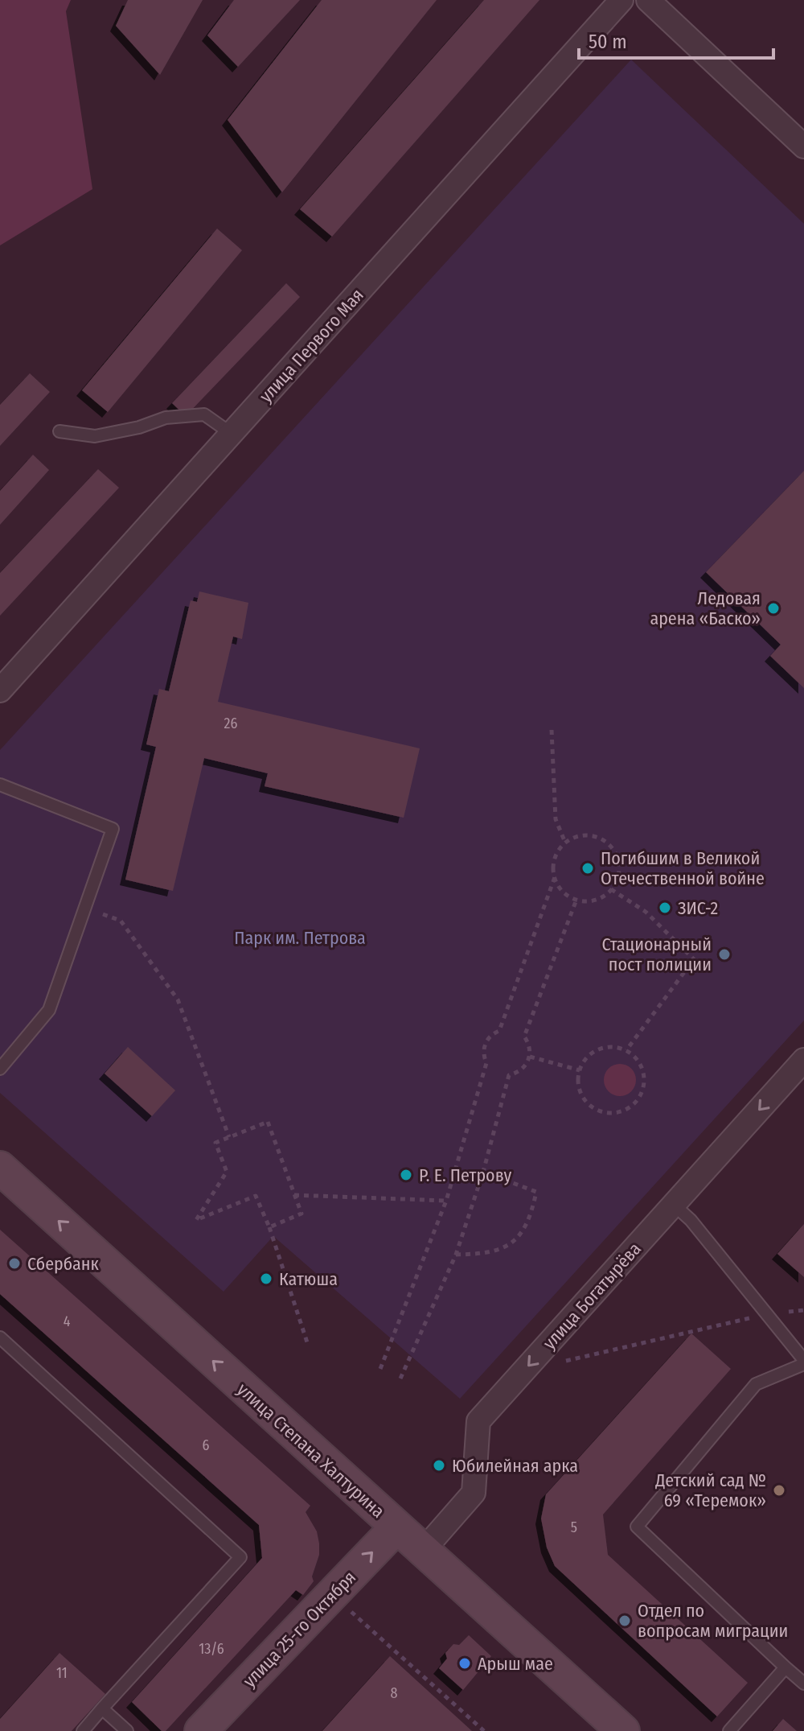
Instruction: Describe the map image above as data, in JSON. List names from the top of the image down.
{
  "streets": {
    "street": [
      "улица Первого Мая",
      "улица Богатырёва",
      "улица Степана Халтурина",
      "улица 25-го Октября"
    ]
  },
  "crossings": [
    ["улица Богатырёва", "улица Степана Халтурина"],
    ["улица Степана Халтурина", "улица 25-го Октября"]
  ],
  "one_way": ["улица Богатырёва", "улица Степана Халтурина", "улица 25-го Октября"],
  "parks": ["Парк им. Петрова"],
  "places": [
    "Ледовая арена «Баско»",
    "Погибшим в Великой Отечественной войне",
    "ЗИС-2",
    "Стационарный пост полиции",
    "Р. Е. Петрову",
    "Сбербанк",
    "Катюша",
    "Юбилейная арка",
    "Детский сад № 69 «Теремок»",
    "Отдел по вопросам миграции",
    "Арыш мае"
  ],
  "house_numbers": [
    "26",
    "4",
    "6",
    "5",
    "13/6",
    "11",
    "8"
  ],
  "scale_bar": "50 m"
}
